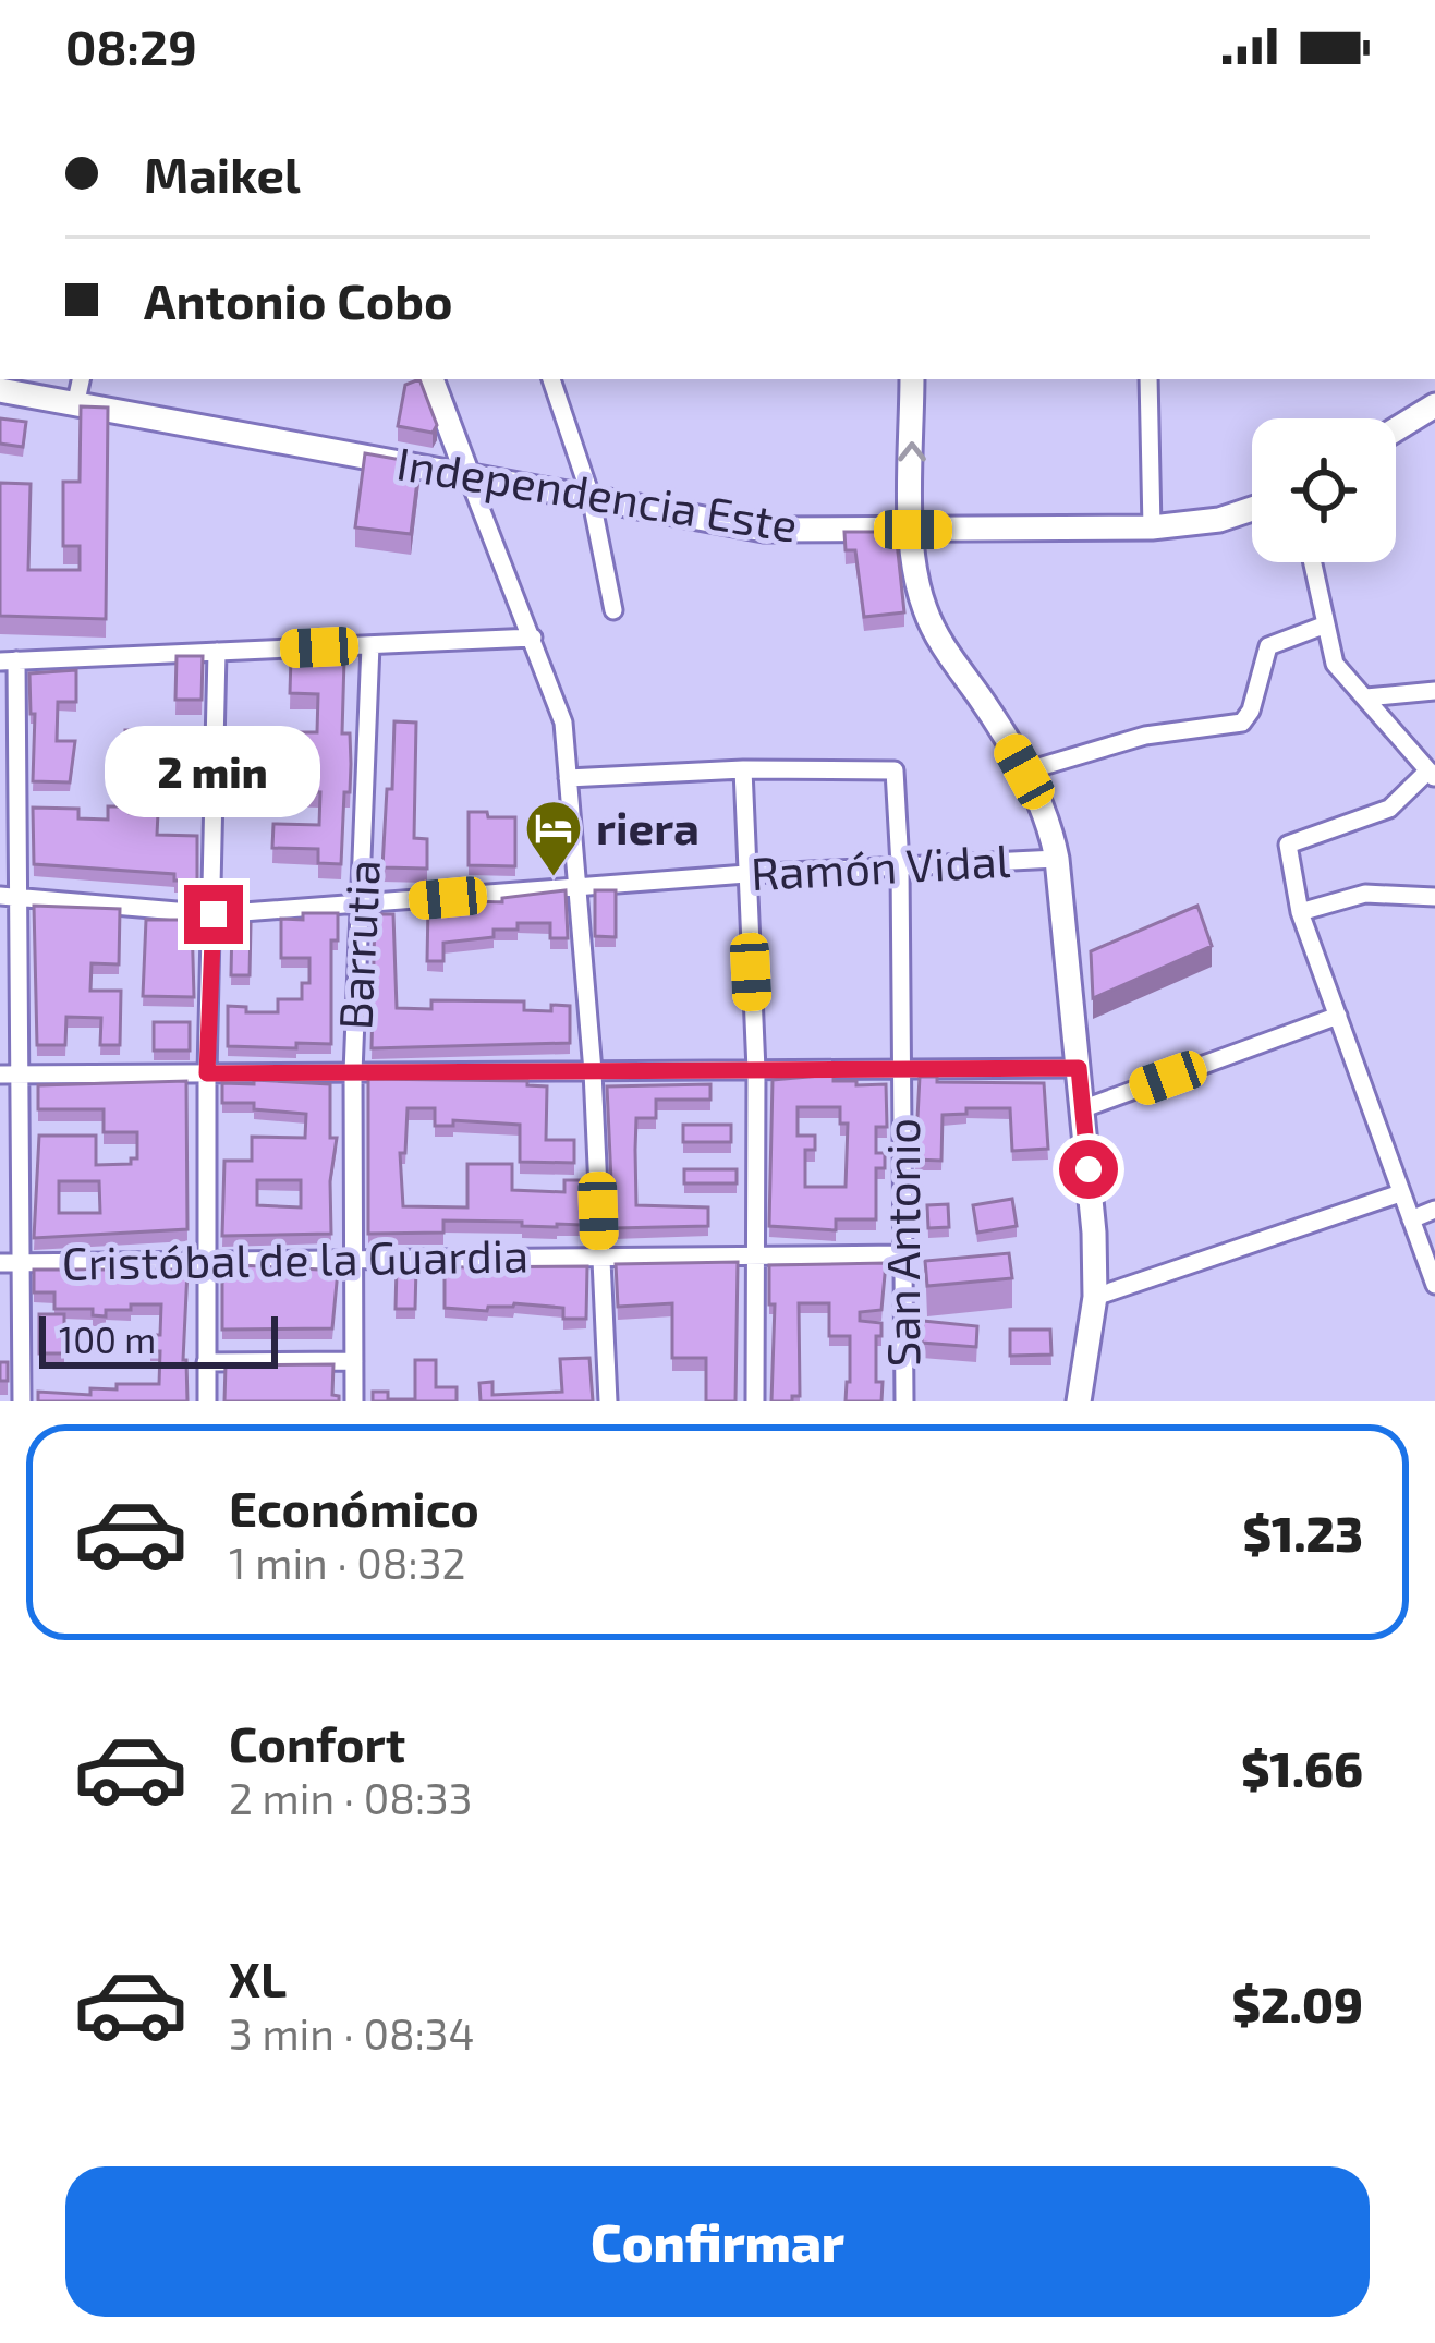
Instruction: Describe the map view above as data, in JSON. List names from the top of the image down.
{
  "streets": {
    "main road": ["Independencia Este"],
    "street": [
      "Ramón Vidal",
      "Barrutia",
      "San Antonio",
      "Cristóbal de la Guardia"
    ]
  },
  "crossings": [
    ["Ramón Vidal", "Barrutia"],
    ["Ramón Vidal", "San Antonio"],
    ["Barrutia", "Cristóbal de la Guardia"],
    ["San Antonio", "Cristóbal de la Guardia"]
  ],
  "places": {
    "hotel": ["riera"]
  },
  "scale_bar": "100 m",
  "page": {
    "status": "08:29",
    "banner": ["Maikel", "Antonio Cobo"],
    "bubble": "2 min",
    "scale": "100 m",
    "list": [
      {
        "name": "Económico",
        "note": "1 min · 08:32",
        "value": "$1.23"
      },
      {
        "name": "Confort",
        "note": "2 min · 08:33",
        "value": "$1.66"
      },
      {
        "name": "XL",
        "note": "3 min · 08:34",
        "value": "$2.09"
      }
    ],
    "buttons": "Confirmar"
  }
}
